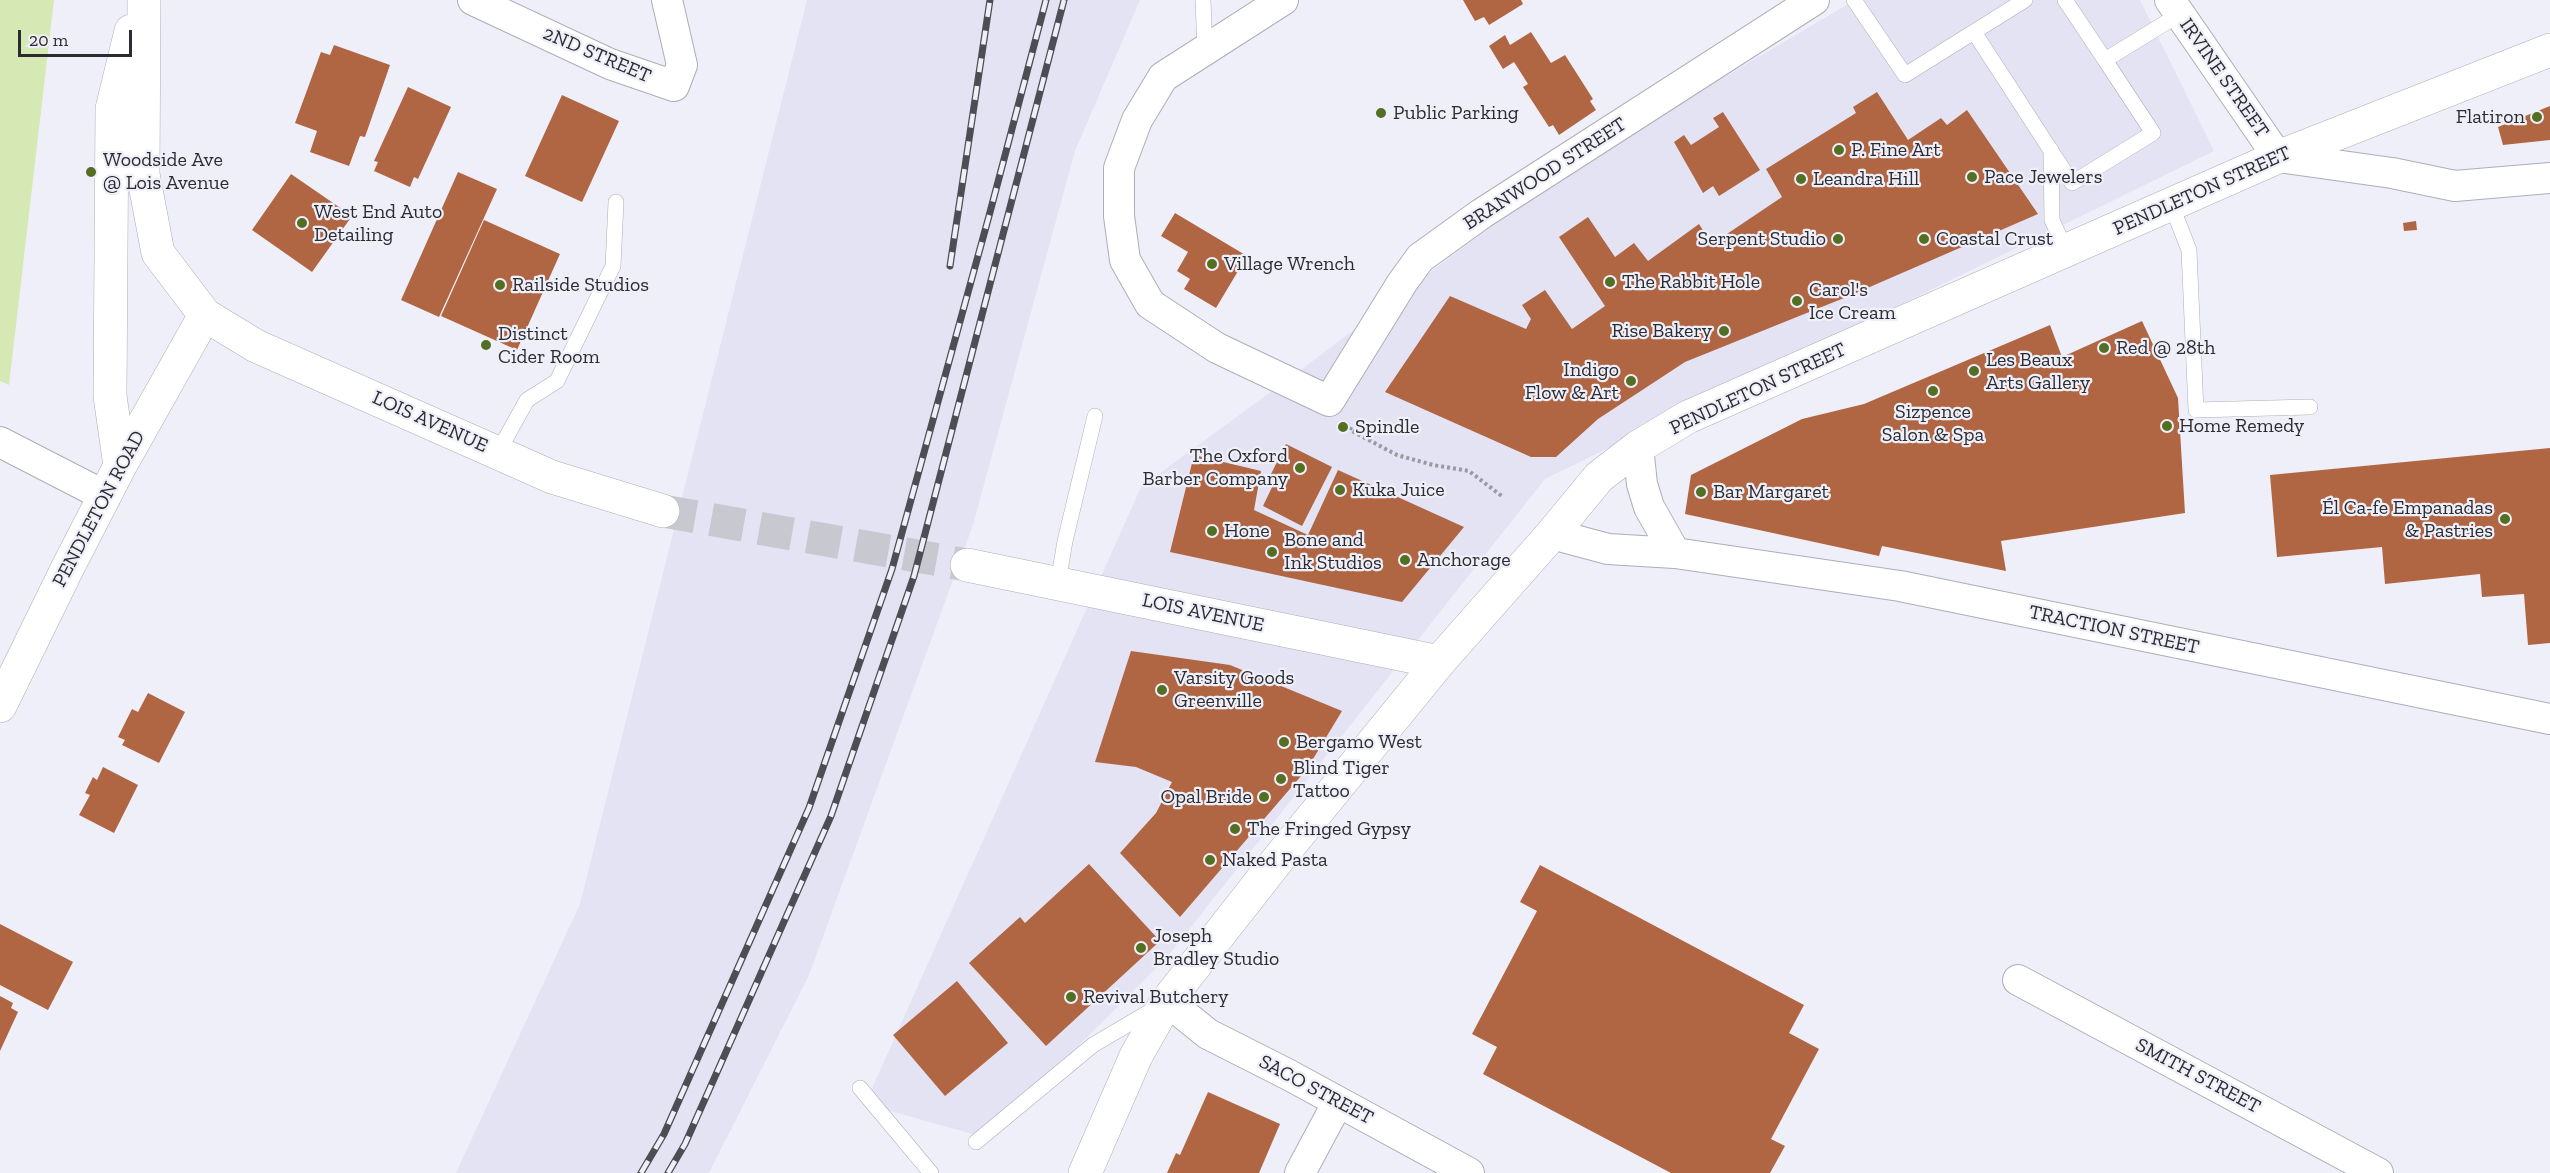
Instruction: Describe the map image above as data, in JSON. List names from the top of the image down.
{
  "streets": {
    "street": [
      "2ND STREET",
      "IRVINE STREET",
      "BRANWOOD STREET",
      "PENDLETON STREET",
      "LOIS AVENUE",
      "PENDLETON ROAD",
      "TRACTION STREET",
      "SMITH STREET",
      "SACO STREET"
    ]
  },
  "crossings": [
    ["IRVINE STREET", "PENDLETON STREET"],
    ["PENDLETON STREET", "LOIS AVENUE"],
    ["PENDLETON STREET", "TRACTION STREET"],
    ["PENDLETON STREET", "SACO STREET"],
    ["LOIS AVENUE", "PENDLETON ROAD"]
  ],
  "places": [
    "Public Parking",
    "Flatiron",
    "P. Fine Art",
    "Woodside Ave @ Lois Avenue",
    "Pace Jewelers",
    "Leandra Hill",
    "West End Auto Detailing",
    "Serpent Studio",
    "Coastal Crust",
    "Village Wrench",
    "The Rabbit Hole",
    "Railside Studios",
    "Carol's Ice Cream",
    "Rise Bakery",
    "Distinct Cider Room",
    "Red @ 28th",
    "Les Beaux Arts Gallery",
    "Indigo Flow & Art",
    "Sizpence Salon & Spa",
    "Home Remedy",
    "Spindle",
    "The Oxford Barber Company",
    "Kuka Juice",
    "Bar Margaret",
    "Él Ca-fe Empanadas & Pastries",
    "Hone",
    "Bone and Ink Studios",
    "Anchorage",
    "Varsity Goods Greenville",
    "Bergamo West",
    "Blind Tiger Tattoo",
    "Opal Bride",
    "The Fringed Gypsy",
    "Naked Pasta",
    "Joseph Bradley Studio",
    "Revival Butchery"
  ],
  "scale_bar": "20 m"
}
